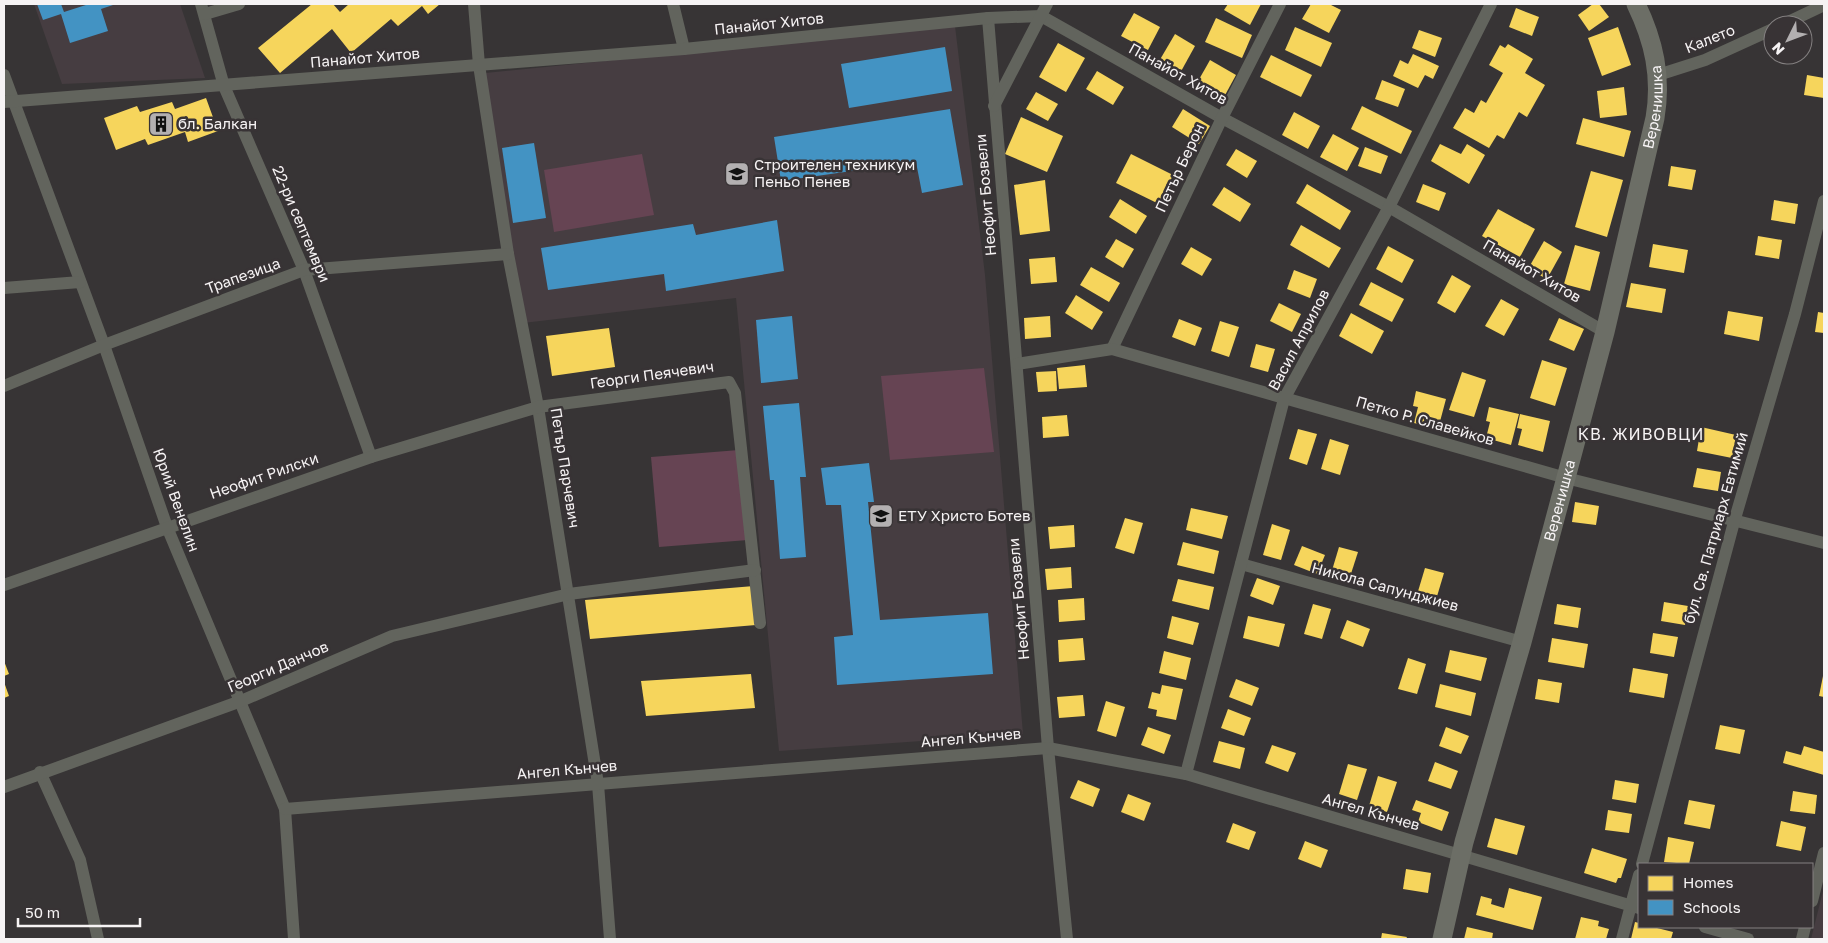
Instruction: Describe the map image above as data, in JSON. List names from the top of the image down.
{
  "streets": {
    "main road": ["Веренишка"],
    "street": [
      "Панайот Хитов",
      "Калето",
      "Петър Берон",
      "Неофит Бозвели",
      "22-ри септември",
      "Трапезица",
      "Васил Априлов",
      "Георги Пеячевич",
      "Петко Р. Славейков",
      "Петър Парчевич",
      "Неофит Рилски",
      "Юрий Венелин",
      "бул. Св. Патриарх Евтимий",
      "Никола Сапунджиев",
      "Георги Данчов",
      "Ангел Кънчев"
    ]
  },
  "crossings": [
    ["Панайот Хитов", "Веренишка"],
    ["Панайот Хитов", "Петър Берон"],
    ["Панайот Хитов", "Неофит Бозвели"],
    ["Панайот Хитов", "22-ри септември"],
    ["Панайот Хитов", "Васил Априлов"],
    ["Панайот Хитов", "Петър Парчевич"],
    ["Панайот Хитов", "Юрий Венелин"],
    ["Калето", "Веренишка"],
    ["Веренишка", "Петко Р. Славейков"],
    ["Веренишка", "Никола Сапунджиев"],
    ["Веренишка", "Ангел Кънчев"],
    ["Петър Берон", "Петко Р. Славейков"],
    ["Неофит Бозвели", "Петко Р. Славейков"],
    ["Неофит Бозвели", "Ангел Кънчев"],
    ["22-ри септември", "Трапезица"],
    ["22-ри септември", "Неофит Рилски"],
    ["Трапезица", "Петър Парчевич"],
    ["Трапезица", "Юрий Венелин"],
    ["Васил Априлов", "Петко Р. Славейков"],
    ["Васил Априлов", "Никола Сапунджиев"],
    ["Васил Априлов", "Ангел Кънчев"],
    ["Георги Пеячевич", "Петър Парчевич"],
    ["Георги Пеячевич", "Неофит Рилски"],
    ["Петко Р. Славейков", "бул. Св. Патриарх Евтимий"],
    ["Петър Парчевич", "Неофит Рилски"],
    ["Петър Парчевич", "Георги Данчов"],
    ["Петър Парчевич", "Ангел Кънчев"],
    ["Неофит Рилски", "Юрий Венелин"],
    ["Юрий Венелин", "Георги Данчов"],
    ["Юрий Венелин", "Ангел Кънчев"]
  ],
  "districts": ["КВ. ЖИВОВЦИ"],
  "places": {
    "building": ["бл. Балкан"],
    "school or university": ["Строителен техникум Пеньо Пенев", "ЕТУ Христо Ботев"]
  },
  "legend": ["Homes", "Schools"],
  "scale_bar": "50 m",
  "north": "bottom left"
}
